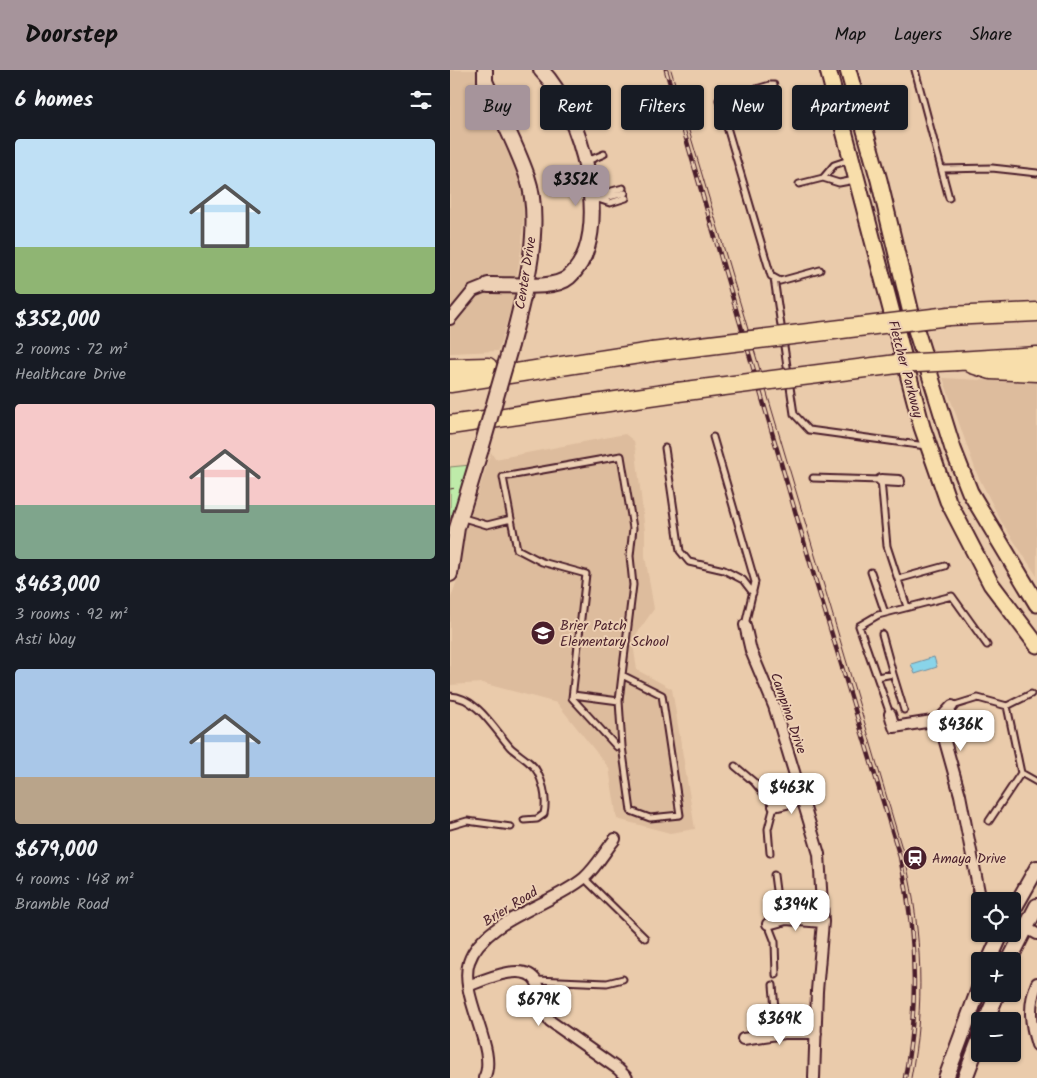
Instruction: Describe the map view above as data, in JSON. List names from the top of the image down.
{
  "streets": {
    "main road": ["Fletcher Parkway"],
    "street": ["Center Drive", "Campina Drive", "Brier Road"]
  },
  "places": {
    "school or university": ["Brier Patch Elementary School"],
    "station": ["Amaya Drive"]
  },
  "page": {
    "header": "Doorstep",
    "nav": ["Map", "Layers", "Share"],
    "heading": "6 homes",
    "chip": [
      "Buy",
      "Rent",
      "Filters",
      "New",
      "Apartment"
    ],
    "list": [
      {
        "name": "$352,000",
        "note": "2 rooms · 72 m² · Healthcare Drive"
      },
      {
        "name": "$463,000",
        "note": "3 rooms · 92 m² · Asti Way"
      },
      {
        "name": "$679,000",
        "note": "4 rooms · 148 m² · Bramble Road"
      }
    ],
    "price": [
      "$352K",
      "$436K",
      "$463K",
      "$394K",
      "$679K",
      "$369K"
    ],
    "map_buttons": ["+", "−"]
  }
}
